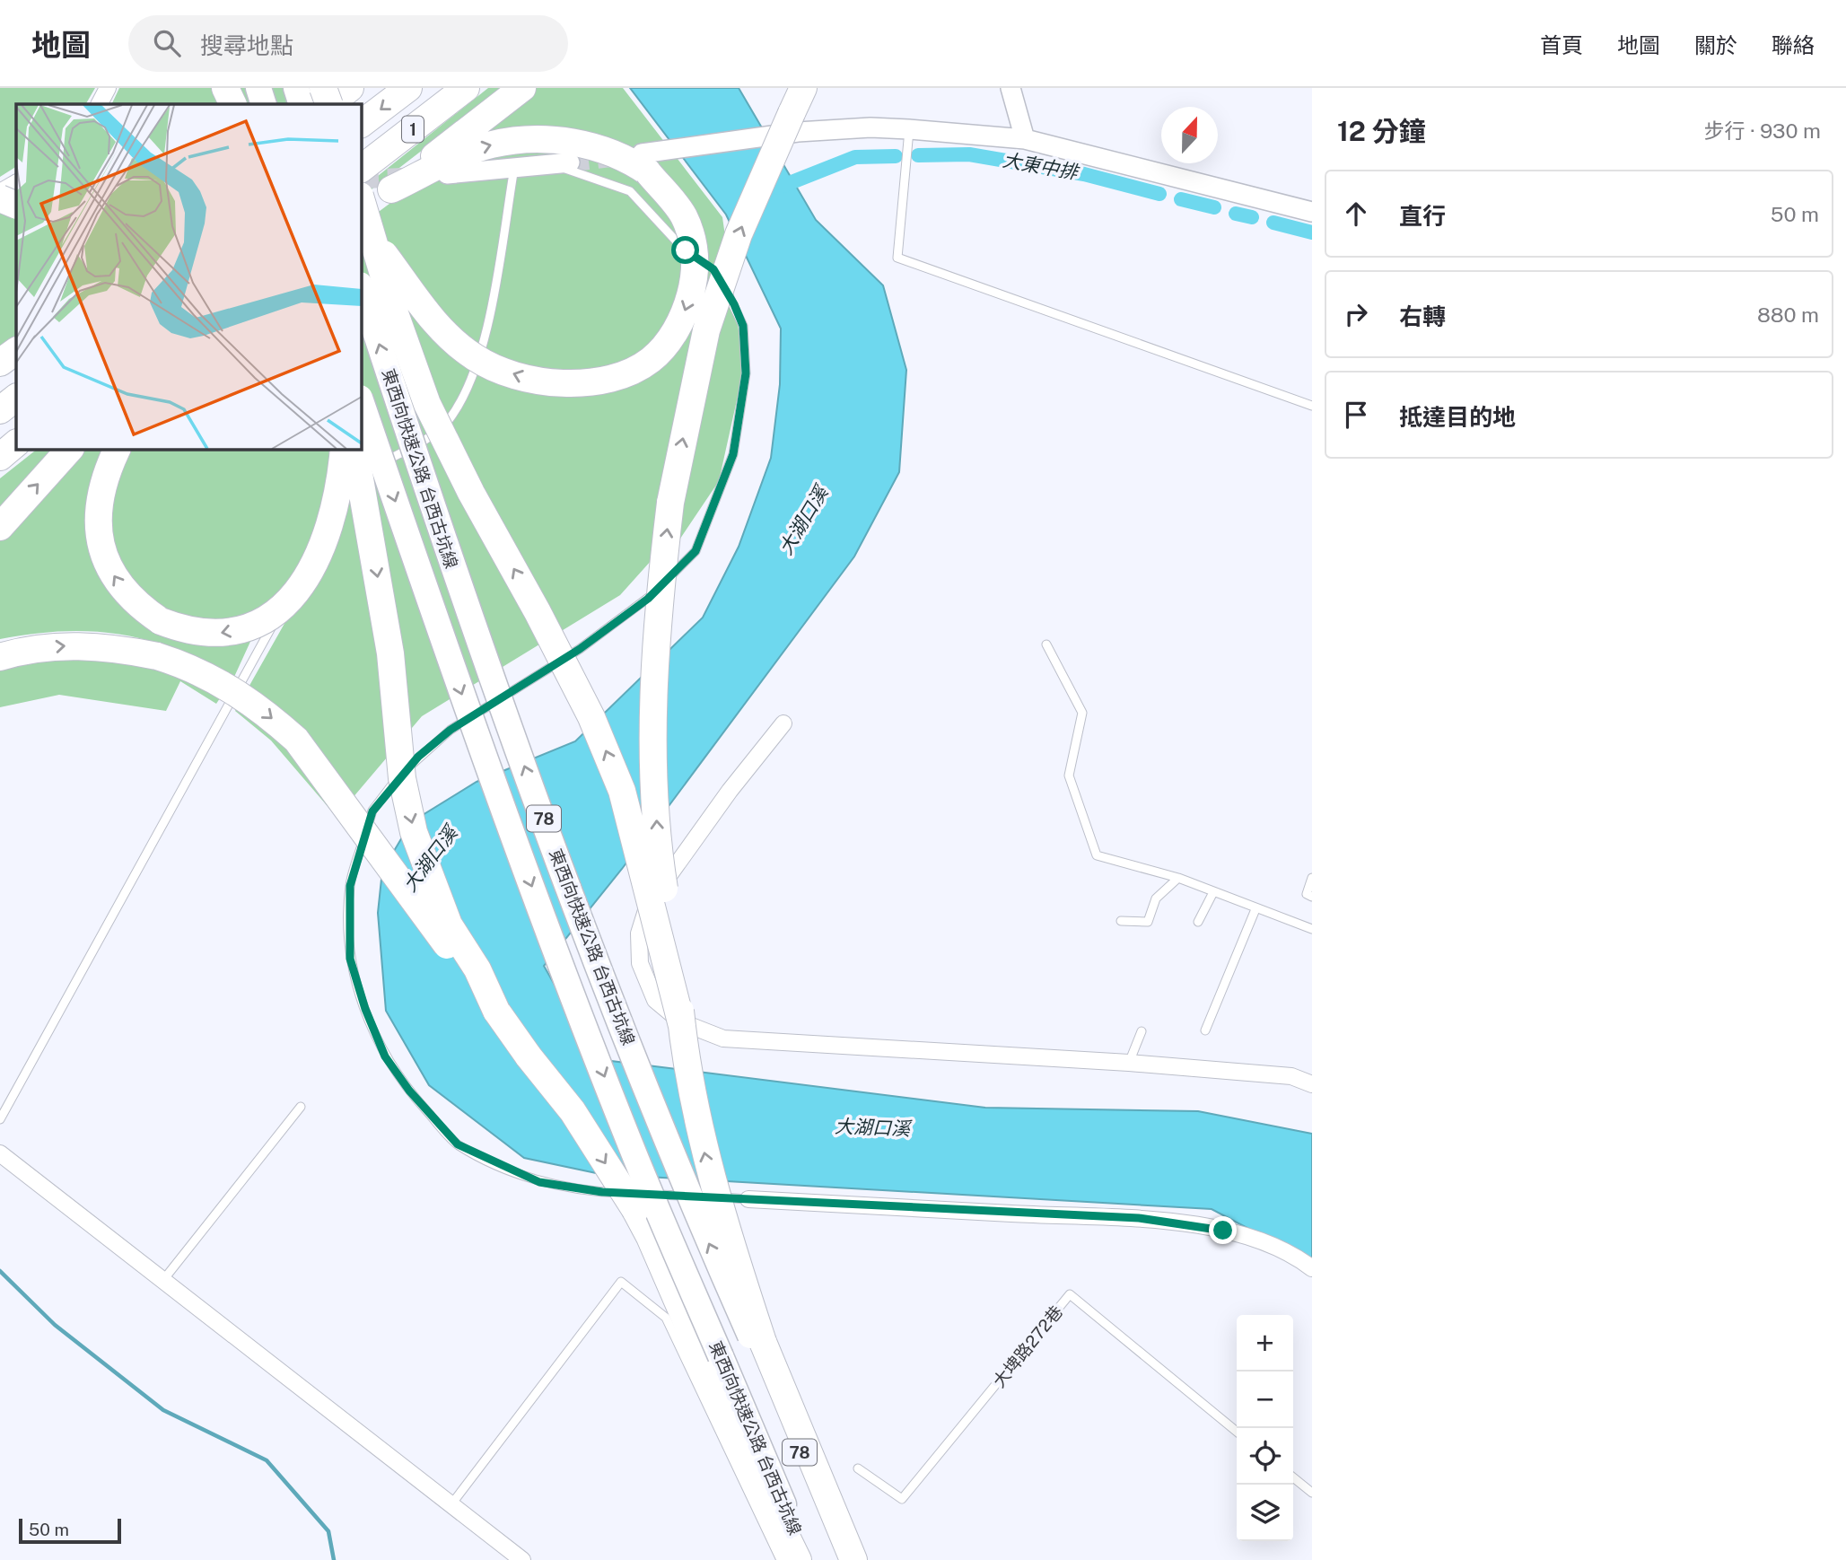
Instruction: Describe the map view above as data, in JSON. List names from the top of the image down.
{
  "streets": {
    "highway": ["1", "東西向快速公路 台西古坑線", "78"],
    "lane": ["大埤路272巷"]
  },
  "water": ["大東中排", "大湖口溪"],
  "scale_bar": "50 m",
  "north": "top",
  "page": {
    "header": "地圖",
    "search": "搜尋地點",
    "nav": [
      "首頁",
      "地圖",
      "關於",
      "聯絡"
    ],
    "heading": ["12 分鐘", "步行 · 930 m"],
    "list": [
      ["直行", "50 m"],
      ["右轉", "880 m"],
      "抵達目的地"
    ],
    "map_buttons": ["+", "−"],
    "scale": "50 m"
  }
}
